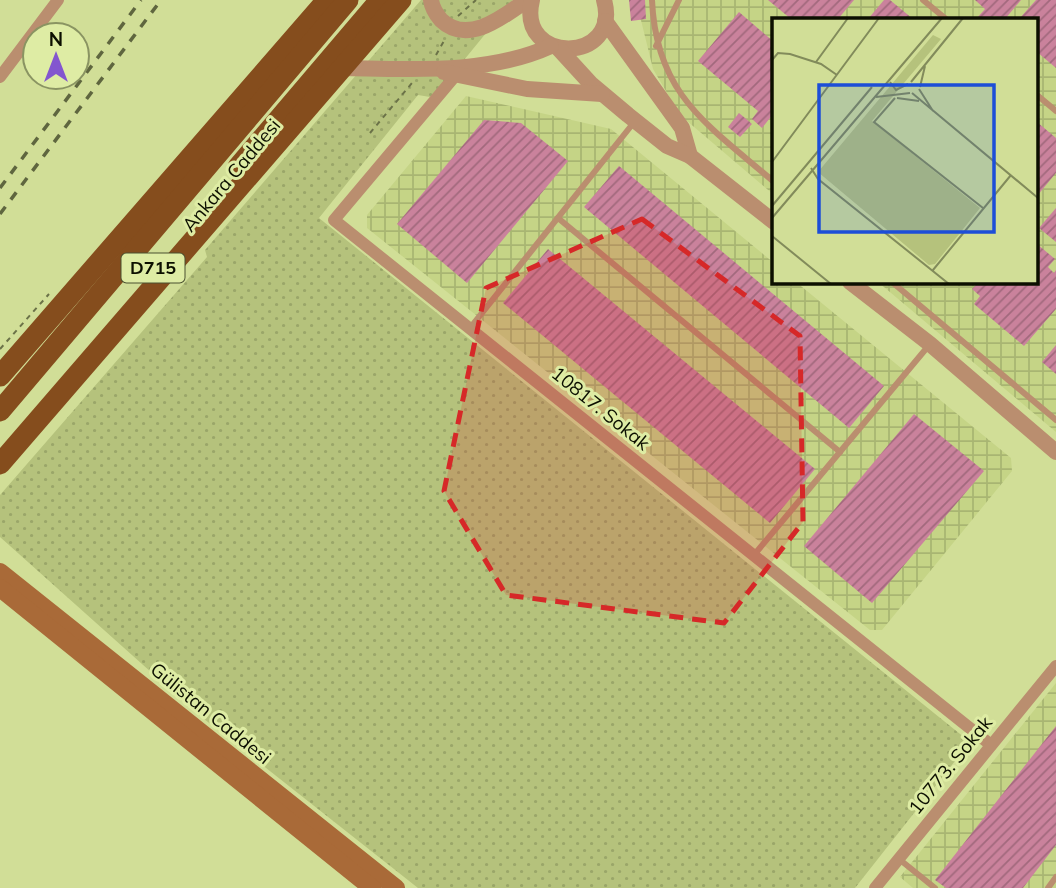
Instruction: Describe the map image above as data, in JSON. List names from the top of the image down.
{
  "streets": {
    "highway": ["Ankara Caddesi", "D715"],
    "main road": ["Gülistan Caddesi"],
    "street": ["10817. Sokak", "10773. Sokak"]
  },
  "crossings": [
    ["10817. Sokak", "10773. Sokak"]
  ],
  "north": "top"
}
